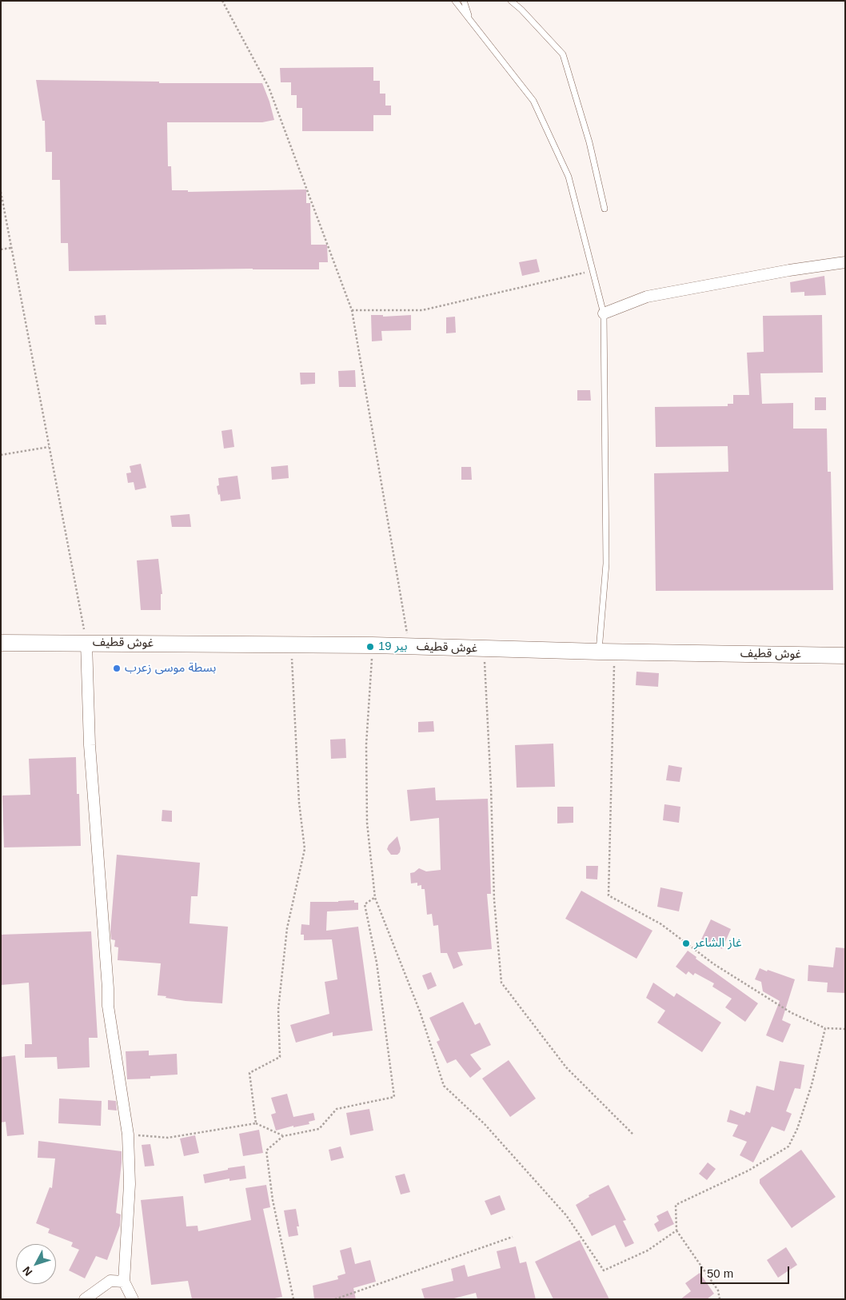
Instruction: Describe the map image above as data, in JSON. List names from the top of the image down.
{
  "streets": {
    "main road": ["غوش قطيف"]
  },
  "places": ["بير 19", "بسطة موسى زعرب", "غاز الشاعر"],
  "scale_bar": "50 m",
  "north": "bottom left"
}
